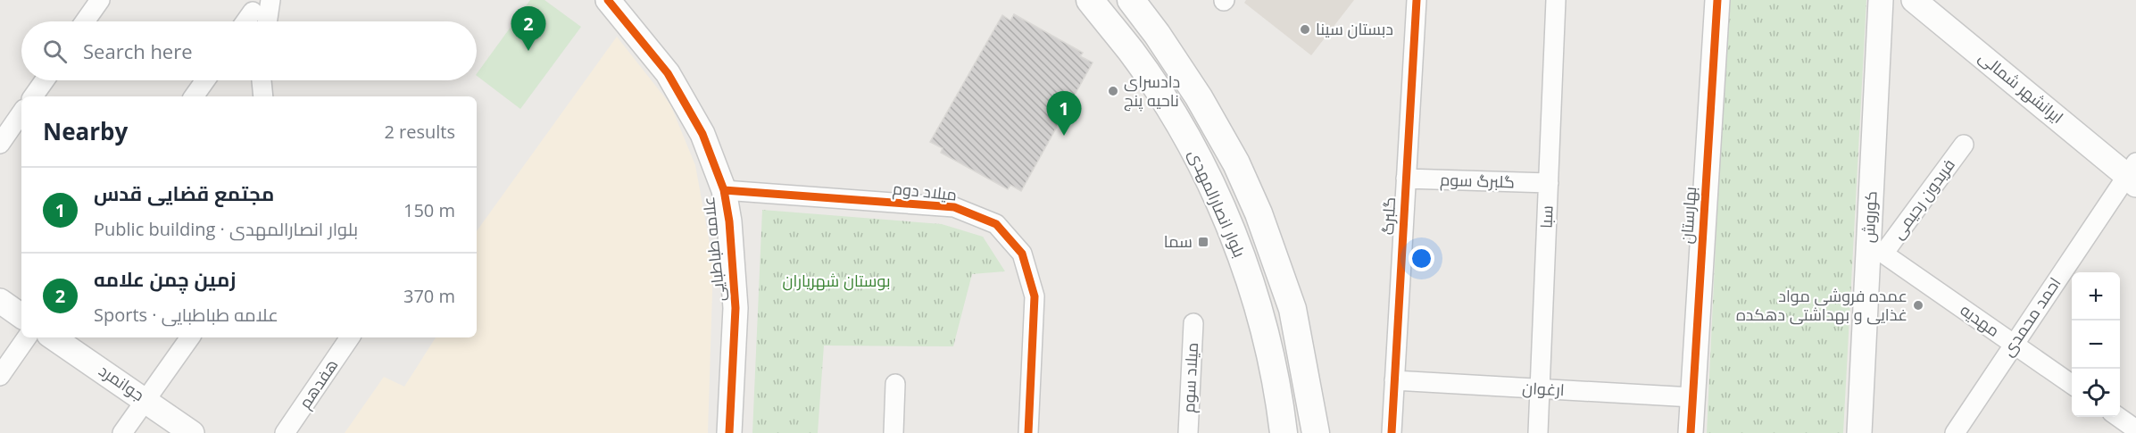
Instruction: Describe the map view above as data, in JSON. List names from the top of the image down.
{
  "streets": {
    "main road": ["بلوار انصارالمهدی"],
    "street": [
      "ایرانشهر شمالی",
      "گلبرگ سوم",
      "میلاد دوم",
      "فریدون رحیمی",
      "بهارستان",
      "گلبرگ",
      "سبا",
      "کوروش",
      "علامه طباطبایی",
      "احمد محمدی",
      "مهدیه",
      "میلاد سوم",
      "جوانمرد",
      "هفدهم",
      "ارغوان"
    ]
  },
  "crossings": [
    ["ایرانشهر شمالی", "احمد محمدی"],
    ["گلبرگ سوم", "گلبرگ"],
    ["گلبرگ سوم", "سبا"],
    ["میلاد دوم", "علامه طباطبایی"],
    ["فریدون رحیمی", "مهدیه"],
    ["بهارستان", "ارغوان"],
    ["گلبرگ", "ارغوان"],
    ["سبا", "ارغوان"],
    ["احمد محمدی", "مهدیه"]
  ],
  "parks": ["بوستان شهریاران"],
  "places": {
    "other": ["دبستان سینا", "دادسرای ناحیه پنج", "عمده فروشی مواد غذایی و بهداشتی دهکده"],
    "transit": ["سما"]
  },
  "page": {
    "pins": ["2", "1"],
    "search": "Search here",
    "heading": ["Nearby", "2 results"],
    "list": [
      {
        "mark": "1",
        "name": "مجتمع قضایی قدس",
        "note": "Public building · بلوار انصارالمهدی",
        "value": "150 m"
      },
      {
        "mark": "2",
        "name": "زمین چمن علامه",
        "note": "Sports · علامه طباطبایی",
        "value": "370 m"
      }
    ],
    "map_buttons": ["+", "−"]
  }
}
